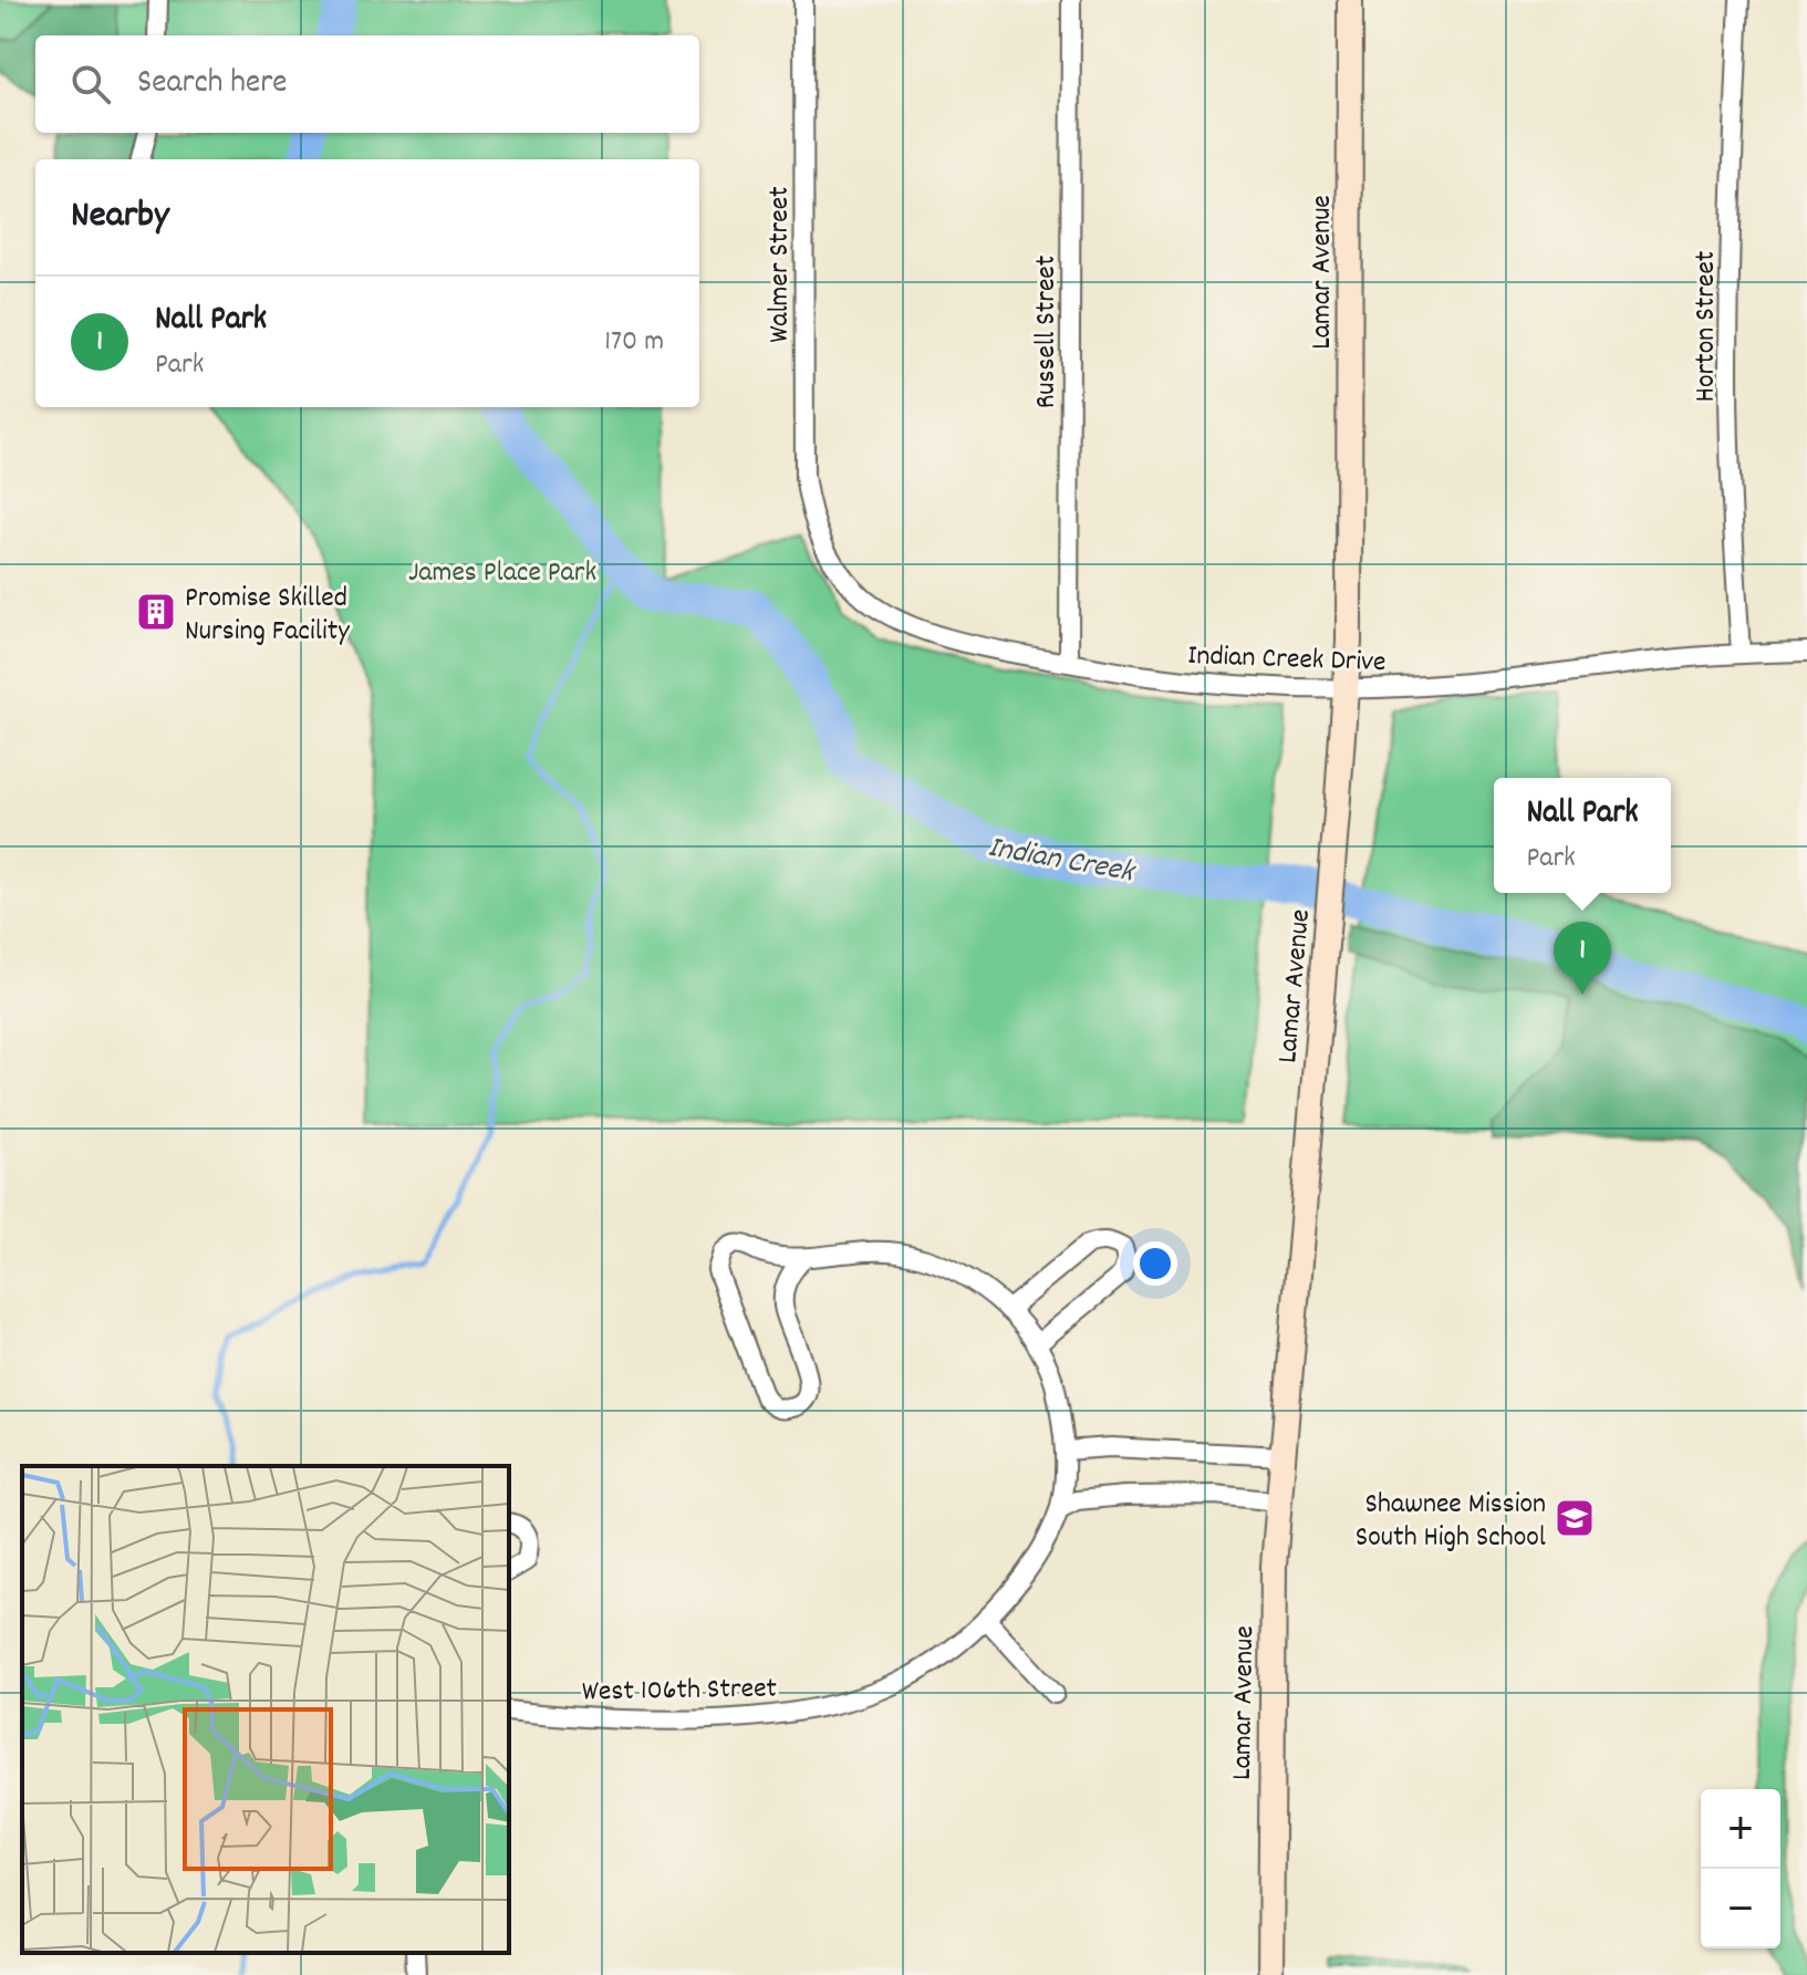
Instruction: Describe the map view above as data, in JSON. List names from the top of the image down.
{
  "streets": {
    "street": [
      "Walmer Street",
      "Lamar Avenue",
      "Horton Street",
      "Russell Street",
      "Indian Creek Drive",
      "West 106th Street"
    ]
  },
  "crossings": [
    ["Walmer Street", "Indian Creek Drive"],
    ["Lamar Avenue", "Indian Creek Drive"],
    ["Horton Street", "Indian Creek Drive"],
    ["Russell Street", "Indian Creek Drive"]
  ],
  "water": ["Indian Creek"],
  "parks": ["James Place Park"],
  "places": {
    "building": ["Promise Skilled Nursing Facility"],
    "school or university": ["Shawnee Mission South High School"]
  },
  "page": {
    "search": "Search here",
    "heading": "Nearby",
    "list": [
      {
        "mark": "1",
        "name": "Nall Park",
        "note": "Park",
        "value": "170 m"
      }
    ],
    "popup": ["Nall Park", "Park"],
    "pins": "1",
    "map_buttons": ["+", "−"]
  }
}
